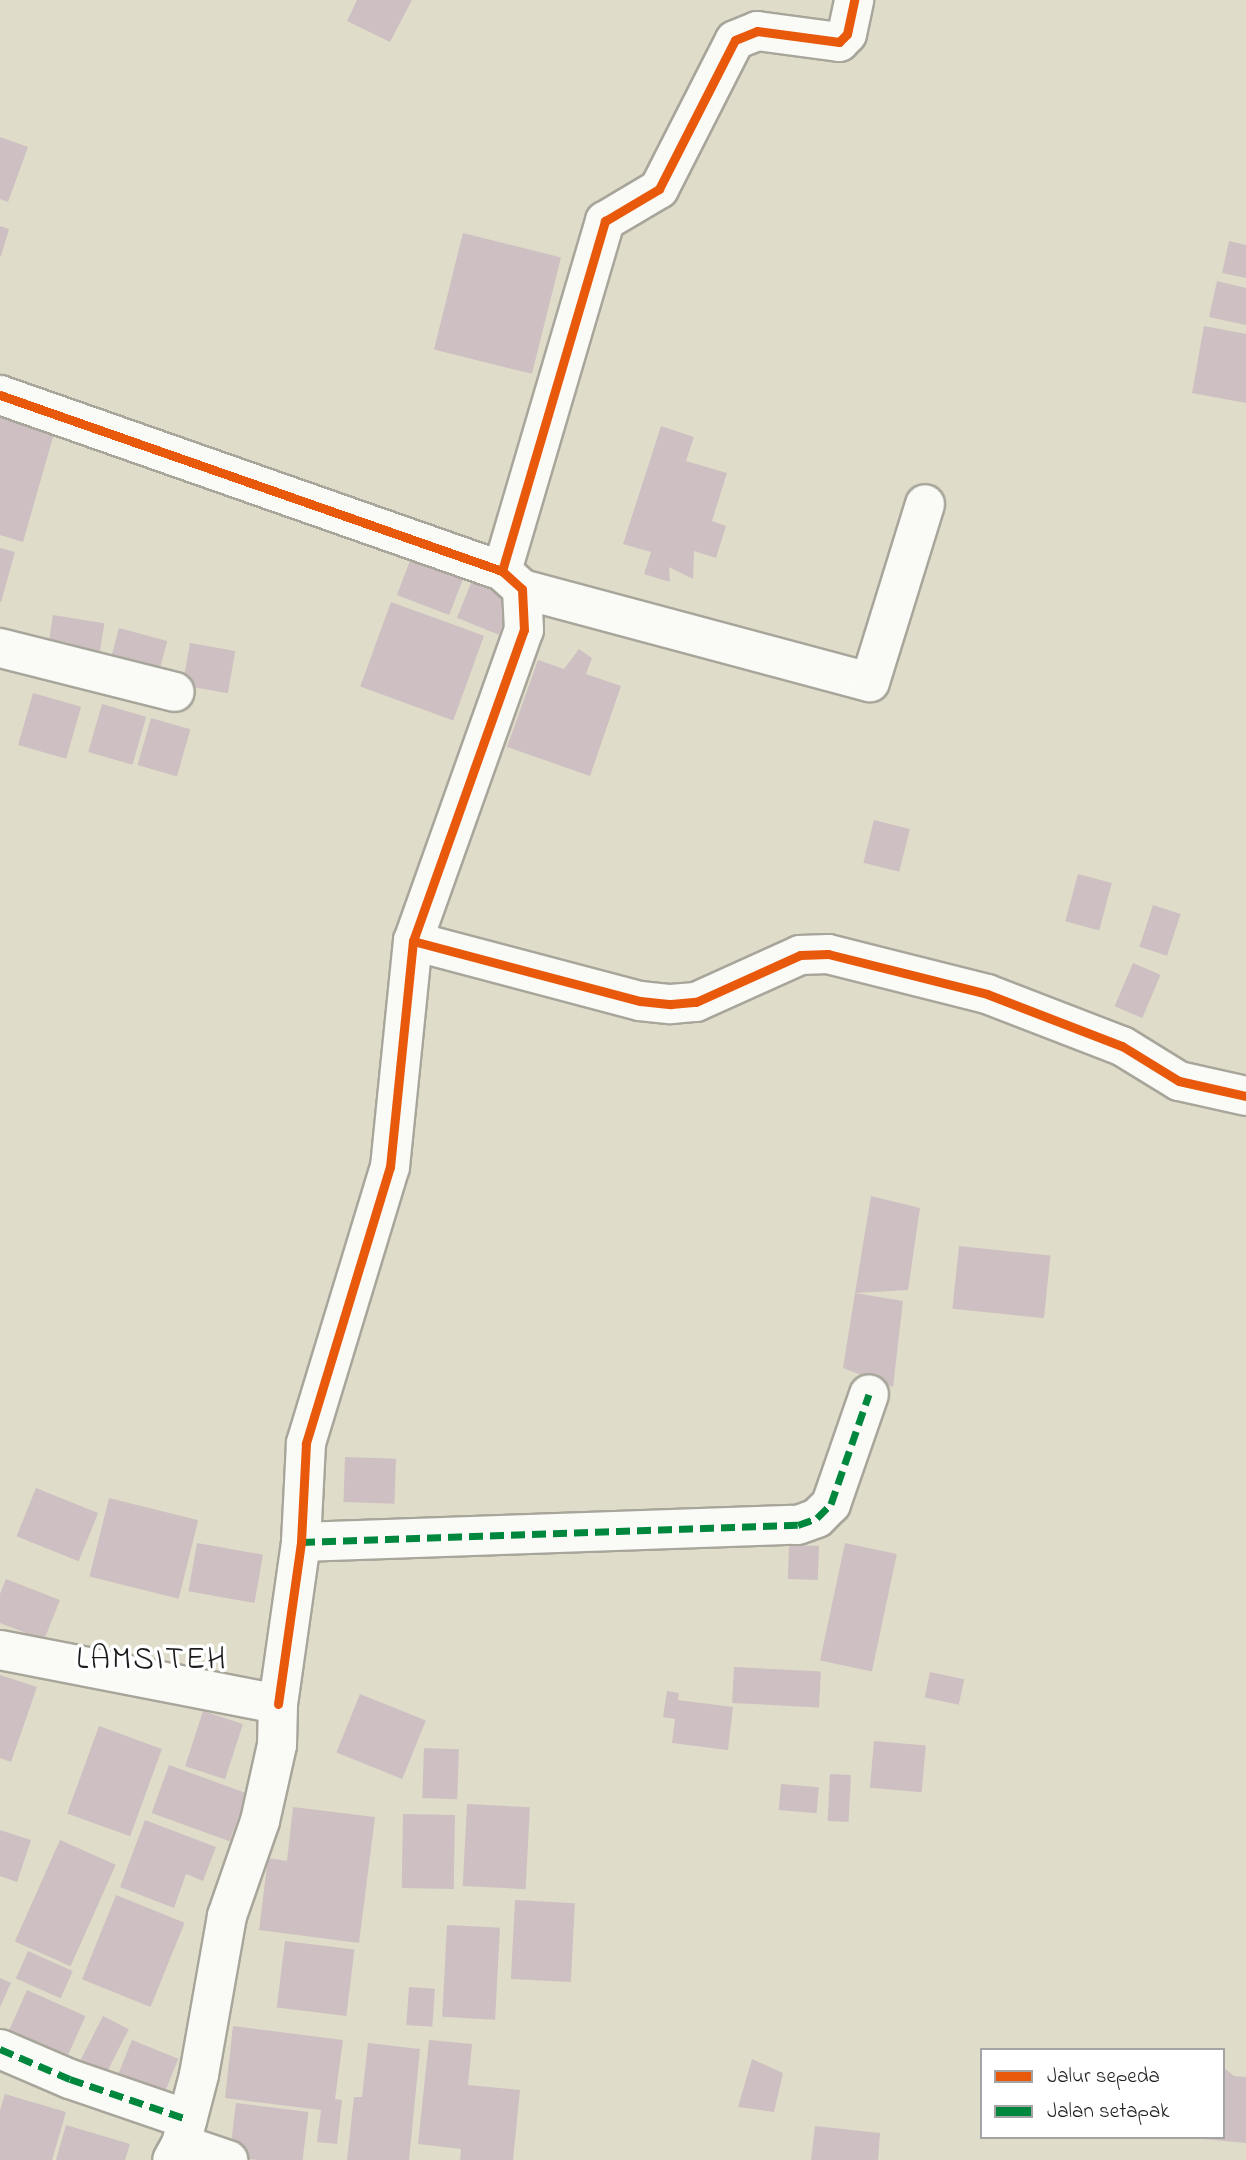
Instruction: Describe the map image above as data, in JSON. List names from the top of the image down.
{
  "districts": ["LAMSITEH"],
  "legend": ["Jalur sepeda", "Jalan setapak"]
}
